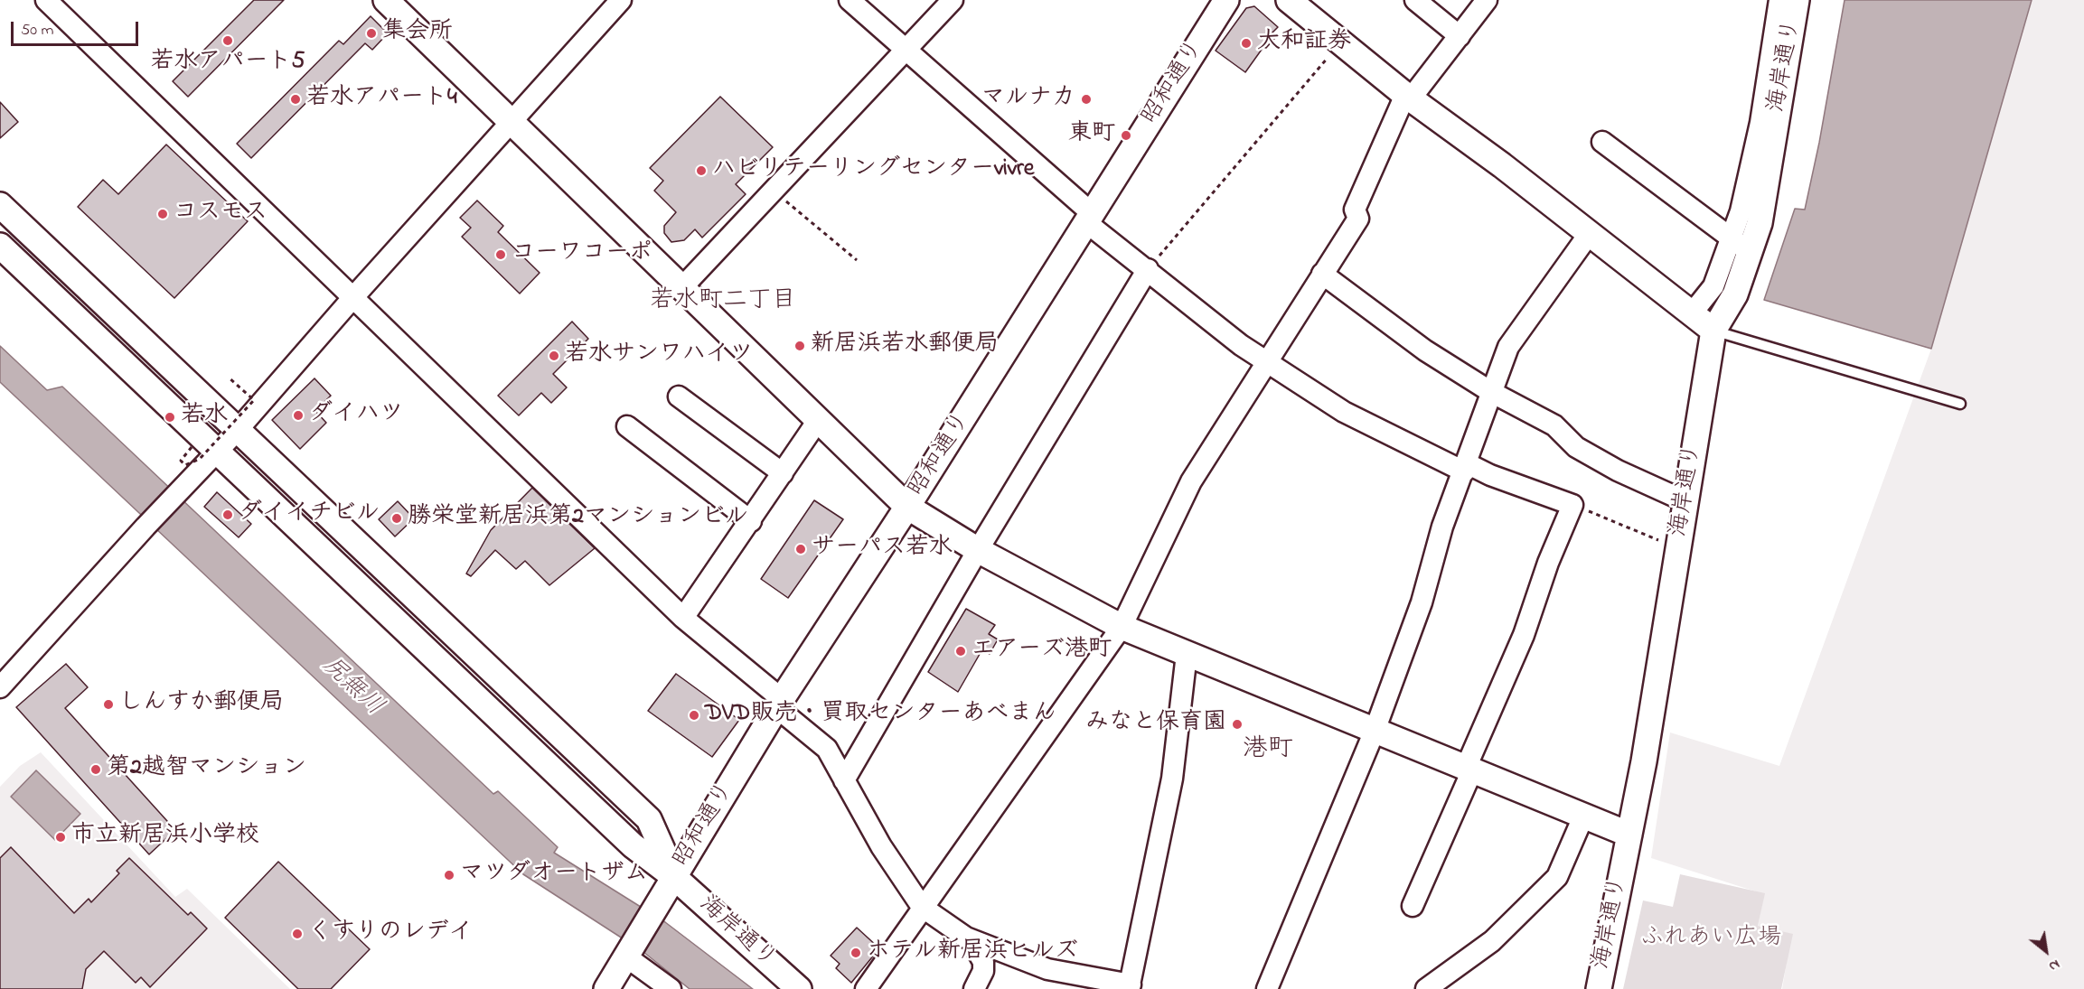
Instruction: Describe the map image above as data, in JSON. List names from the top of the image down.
{
  "streets": {
    "street": ["海岸通り", "昭和通り"]
  },
  "crossings": [
    ["海岸通り", "昭和通り"]
  ],
  "districts": ["若水町二丁目", "港町"],
  "water": ["尻無川"],
  "parks": ["ふれあい広場"],
  "places": [
    "集会所",
    "若水アパート5",
    "大和証券",
    "若水アパート4",
    "マルナカ",
    "東町",
    "ハビリテーリングセンターvivre",
    "コスモス",
    "コーワコーポ",
    "新居浜若水郵便局",
    "若水サンワハイツ",
    "ダイハツ",
    "若水",
    "ダイイチビル",
    "勝栄堂新居浜第2マンションビル",
    "サーパス若水",
    "エアーズ港町",
    "しんすか郵便局",
    "DVD販売・買取センターあべまん",
    "みなと保育園",
    "第2越智マンション",
    "市立新居浜小学校",
    "マツダオートザム",
    "くすりのレデイ",
    "ホテル新居浜ヒルズ"
  ],
  "scale_bar": "50 m",
  "north": "bottom right"
}
